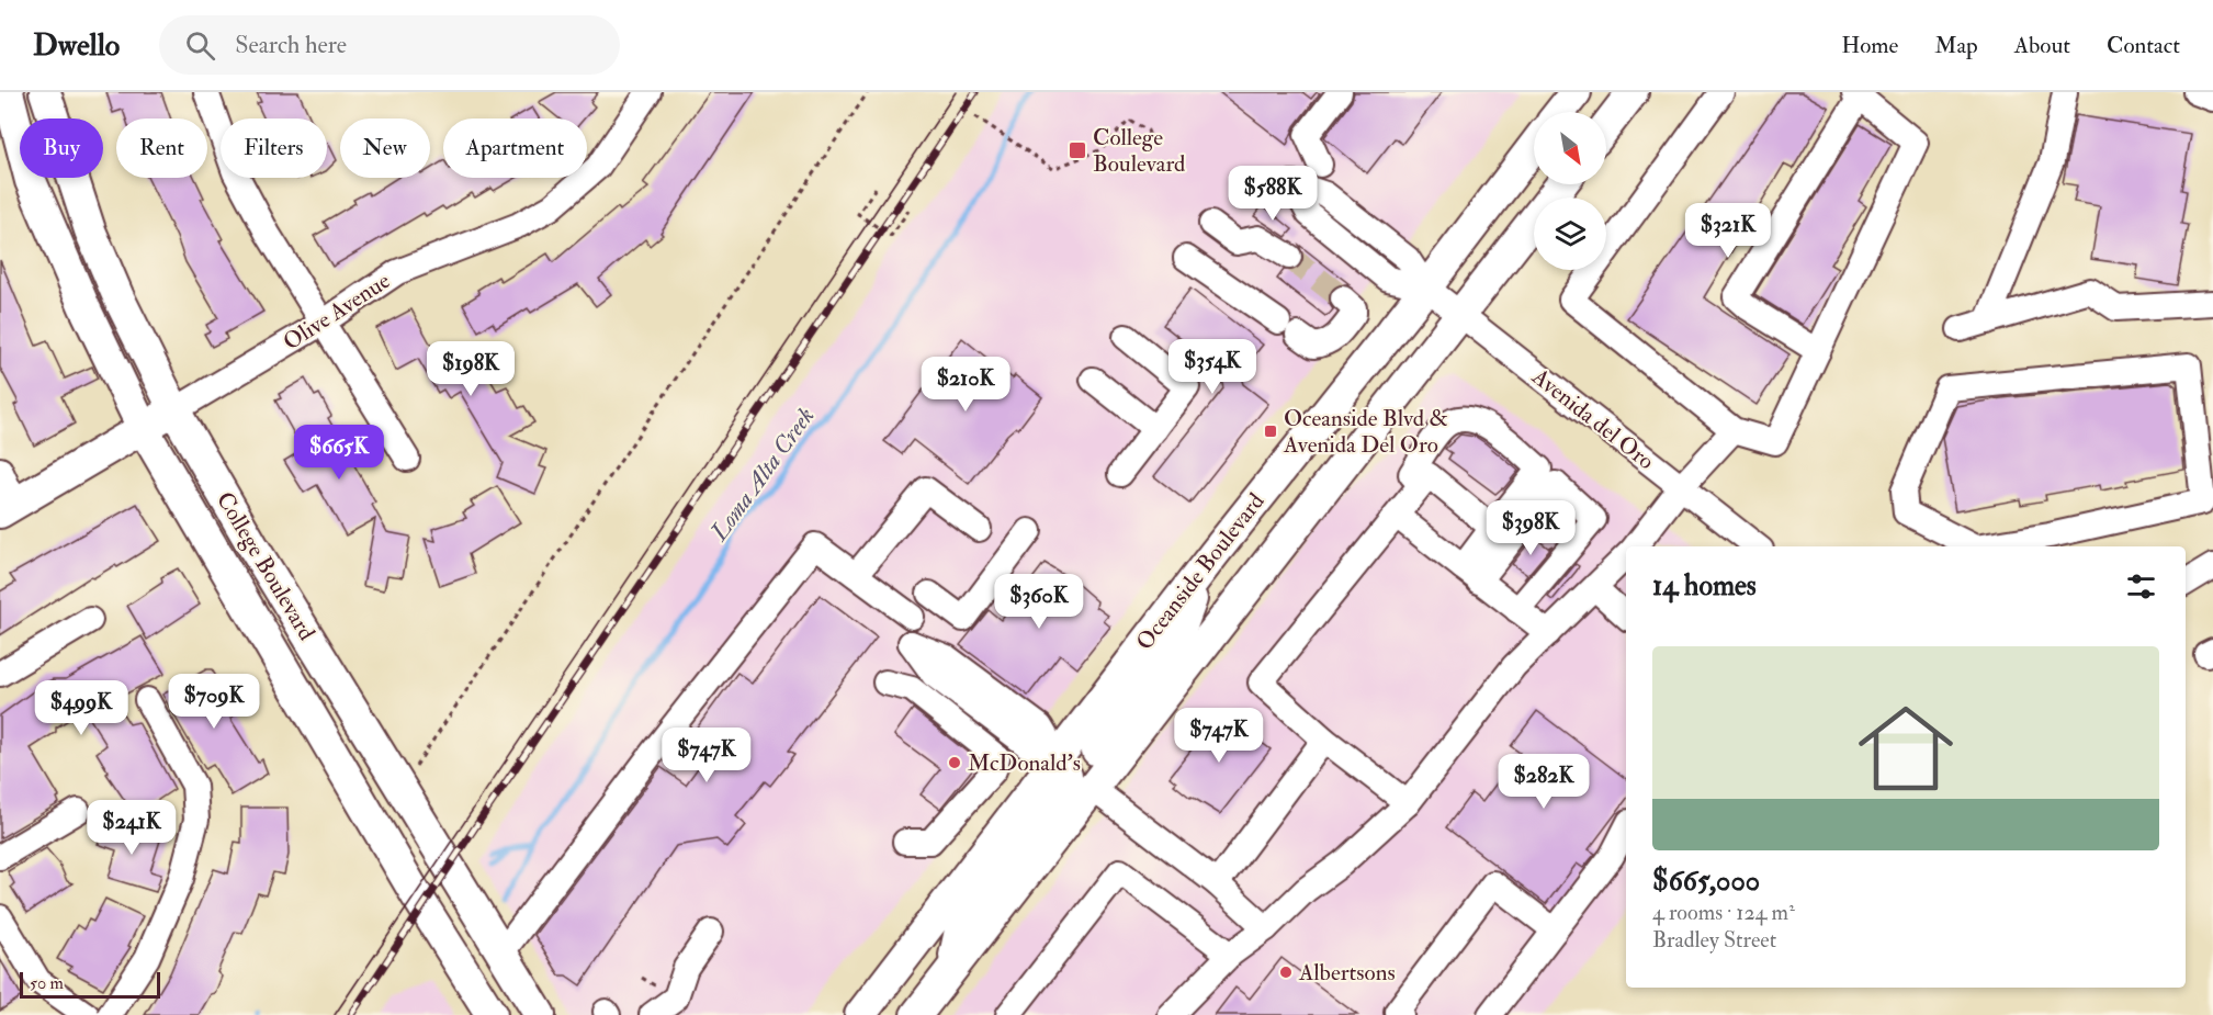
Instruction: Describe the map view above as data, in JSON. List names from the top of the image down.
{
  "streets": {
    "main road": ["Olive Avenue", "College Boulevard", "Oceanside Boulevard"],
    "street": ["Avenida del Oro"]
  },
  "crossings": [
    ["Olive Avenue", "College Boulevard"],
    ["Avenida del Oro", "Oceanside Boulevard"]
  ],
  "water": ["Loma Alta Creek"],
  "places": {
    "transit": ["College Boulevard", "Oceanside Blvd & Avenida Del Oro"],
    "other": ["McDonald's", "Albertsons"]
  },
  "scale_bar": "50 m",
  "north": "bottom right",
  "page": {
    "header": "Dwello",
    "search": "Search here",
    "nav": [
      "Home",
      "Map",
      "About",
      "Contact"
    ],
    "chip": [
      "Buy",
      "Rent",
      "Filters",
      "New",
      "Apartment"
    ],
    "price": [
      "$588K",
      "$321K",
      "$354K",
      "$198K",
      "$210K",
      "$665K",
      "$398K",
      "$360K",
      "$709K",
      "$499K",
      "$747K",
      "$747K",
      "$282K",
      "$241K"
    ],
    "heading": "14 homes",
    "list": [
      {
        "name": "$665,000",
        "note": "4 rooms · 124 m² · Bradley Street"
      }
    ],
    "scale": "50 m"
  }
}
